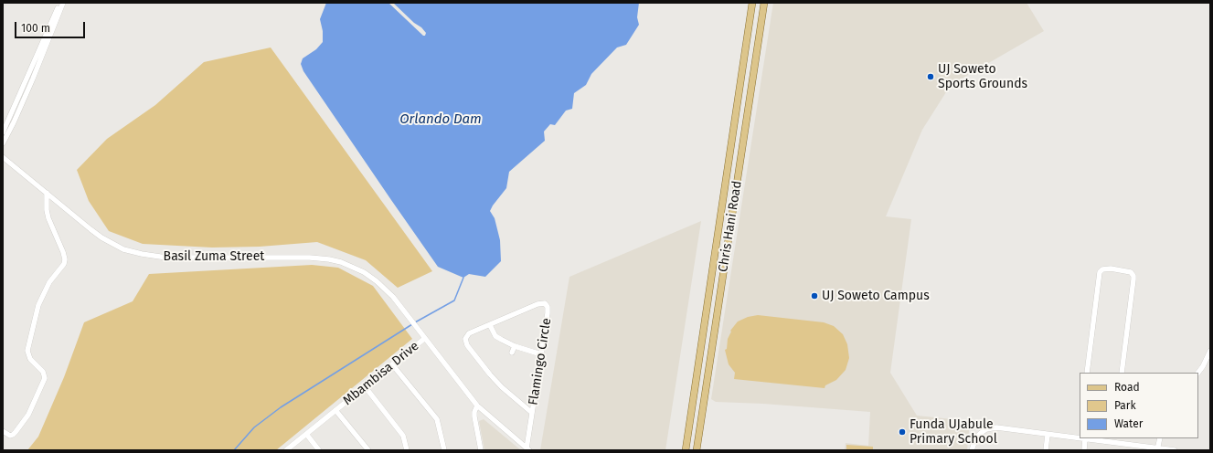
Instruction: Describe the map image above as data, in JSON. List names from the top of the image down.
{
  "streets": {
    "main road": ["Chris Hani Road"],
    "street": ["Basil Zuma Street", "Flamingo Circle", "Mbambisa Drive"]
  },
  "crossings": [
    ["Basil Zuma Street", "Mbambisa Drive"],
    ["Flamingo Circle", "Mbambisa Drive"]
  ],
  "water": ["Orlando Dam"],
  "places": ["UJ Soweto Sports Grounds", "UJ Soweto Campus", "Funda UJabule Primary School"],
  "legend": ["Road", "Park", "Water"],
  "scale_bar": "100 m"
}
